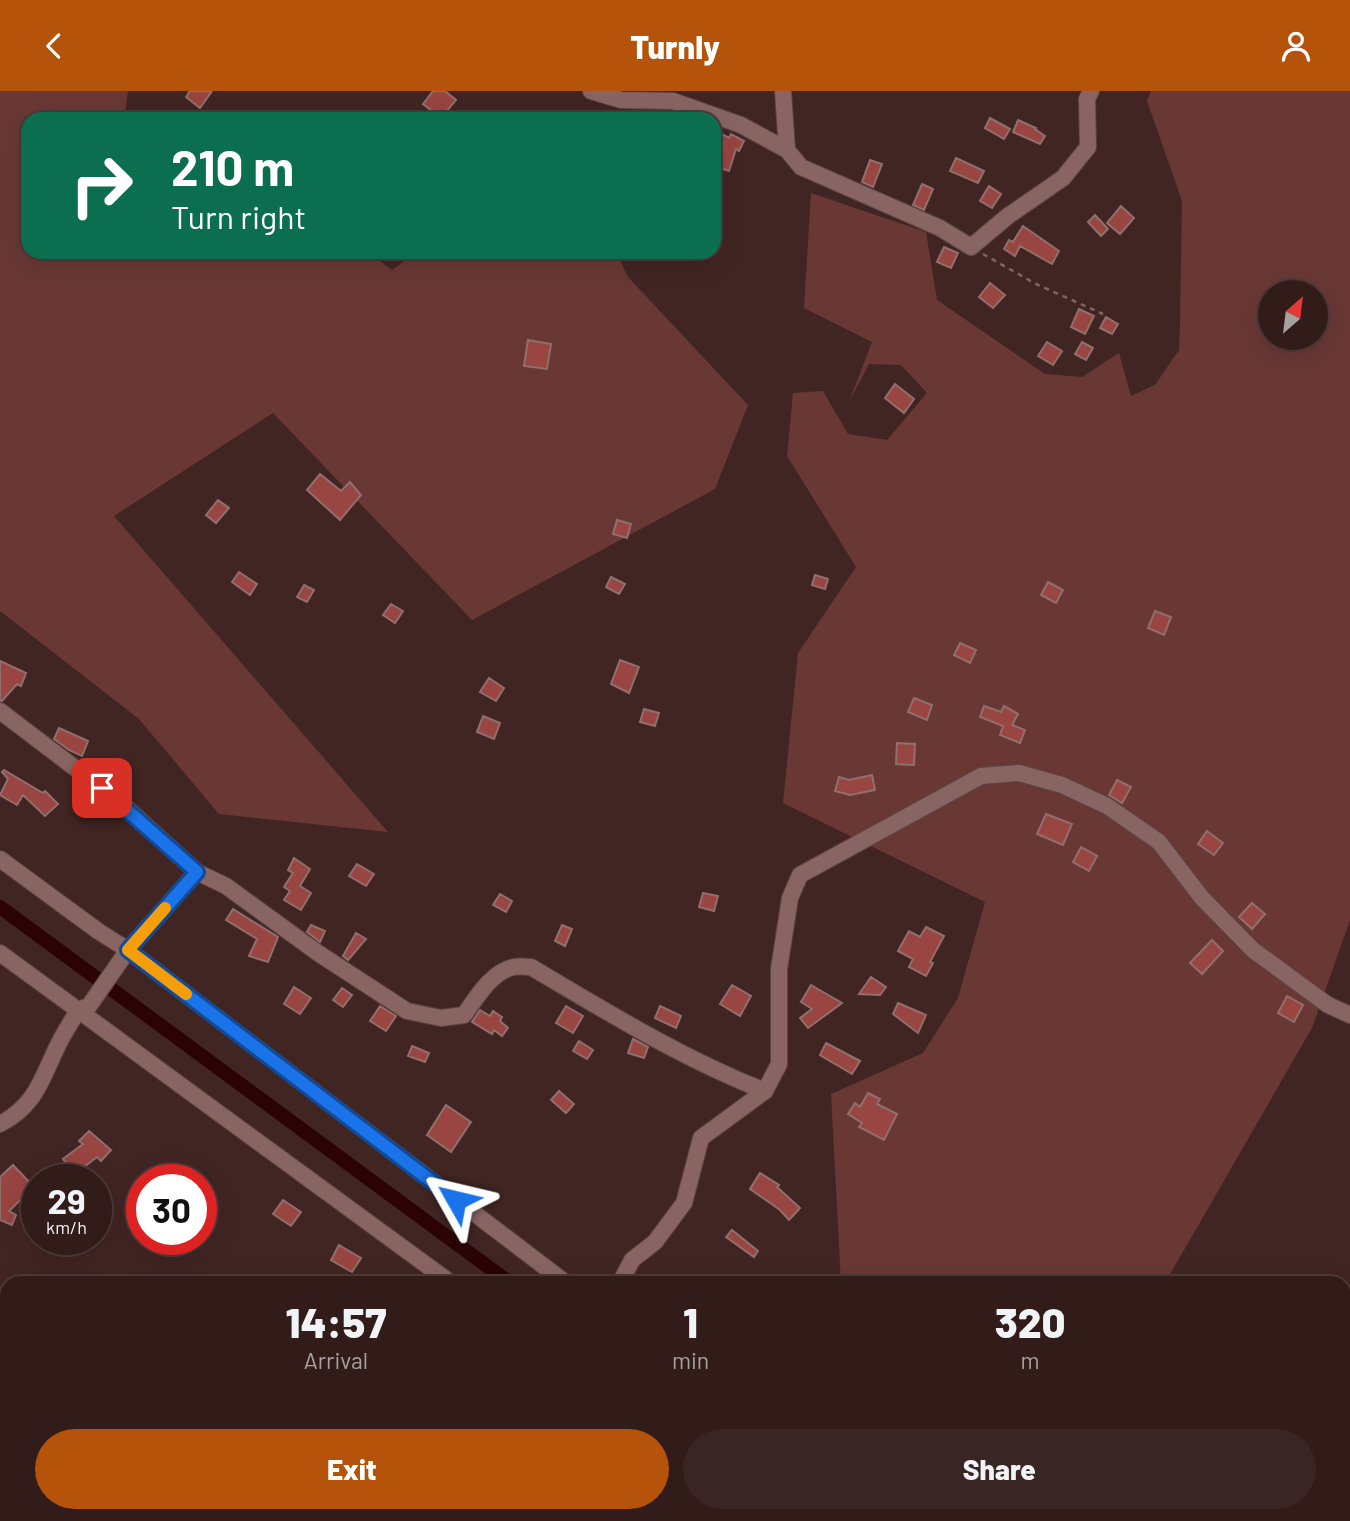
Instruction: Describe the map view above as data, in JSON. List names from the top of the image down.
{
  "north": "top right",
  "page": {
    "header": "Turnly",
    "turn": ["210 m", "Turn right"],
    "speed": "29 km/h",
    "limit": "30",
    "eta": [
      "14:57",
      "Arrival",
      "1",
      "min",
      "320",
      "m"
    ],
    "buttons": ["Exit", "Share"]
  }
}
